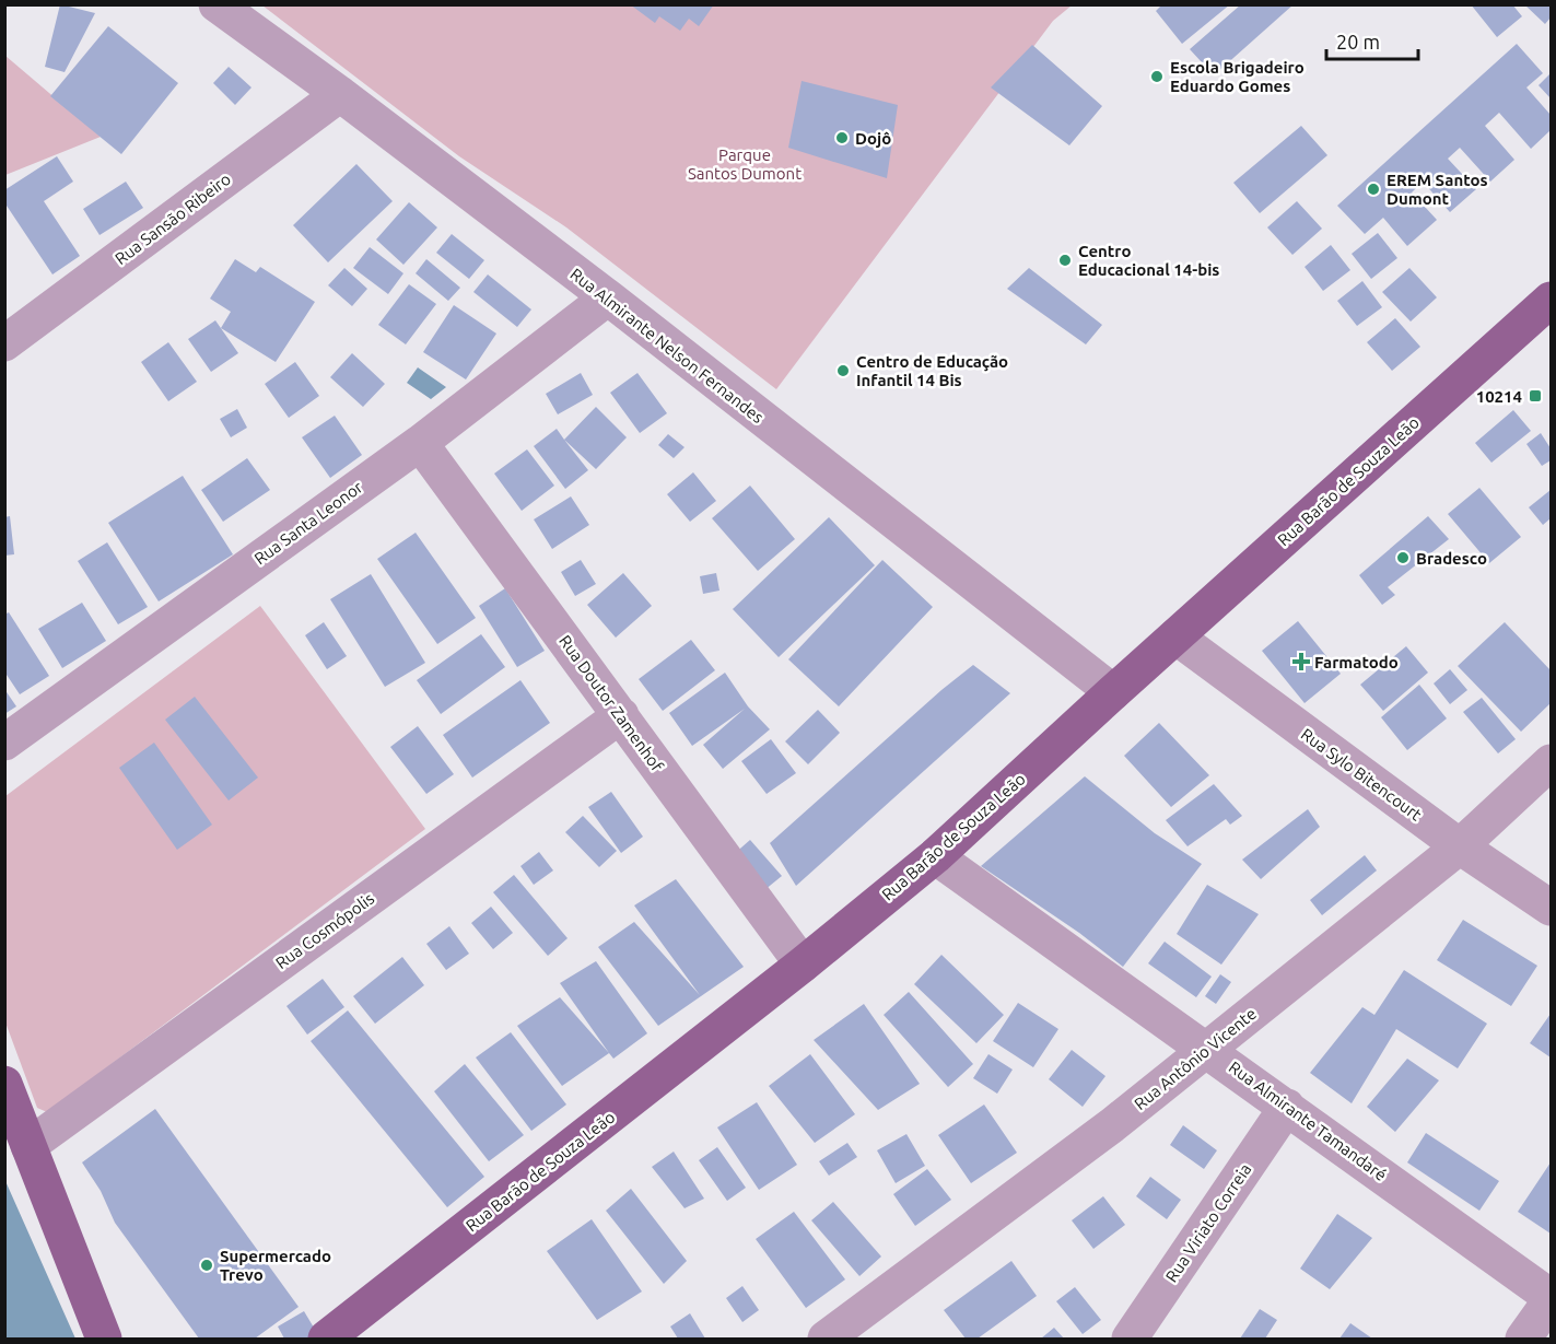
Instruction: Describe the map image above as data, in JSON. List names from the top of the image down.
{
  "streets": {
    "main road": ["Rua Barão de Souza Leão"],
    "street": [
      "Rua Sansão Ribeiro",
      "Rua Almirante Nelson Fernandes",
      "Rua Santa Leonor",
      "Rua Doutor Zamenhof",
      "Rua Sylo Bitencourt",
      "Rua Cosmópolis",
      "Rua Antônio Vicente",
      "Rua Almirante Tamandaré",
      "Rua Viriato Correia"
    ]
  },
  "crossings": [
    ["Rua Sansão Ribeiro", "Rua Almirante Nelson Fernandes"],
    ["Rua Almirante Nelson Fernandes", "Rua Barão de Souza Leão"],
    ["Rua Almirante Nelson Fernandes", "Rua Santa Leonor"],
    ["Rua Barão de Souza Leão", "Rua Doutor Zamenhof"],
    ["Rua Barão de Souza Leão", "Rua Sylo Bitencourt"],
    ["Rua Barão de Souza Leão", "Rua Almirante Tamandaré"],
    ["Rua Santa Leonor", "Rua Doutor Zamenhof"],
    ["Rua Doutor Zamenhof", "Rua Cosmópolis"],
    ["Rua Sylo Bitencourt", "Rua Antônio Vicente"],
    ["Rua Antônio Vicente", "Rua Almirante Tamandaré"],
    ["Rua Almirante Tamandaré", "Rua Viriato Correia"]
  ],
  "parks": ["Parque Santos Dumont"],
  "places": {
    "other": [
      "Escola Brigadeiro Eduardo Gomes",
      "Dojô",
      "EREM Santos Dumont",
      "Centro Educacional 14-bis",
      "Centro de Educação Infantil 14 Bis",
      "Bradesco",
      "Supermercado Trevo"
    ],
    "transit": ["10214"],
    "health": ["Farmatodo"]
  },
  "scale_bar": "20 m"
}
